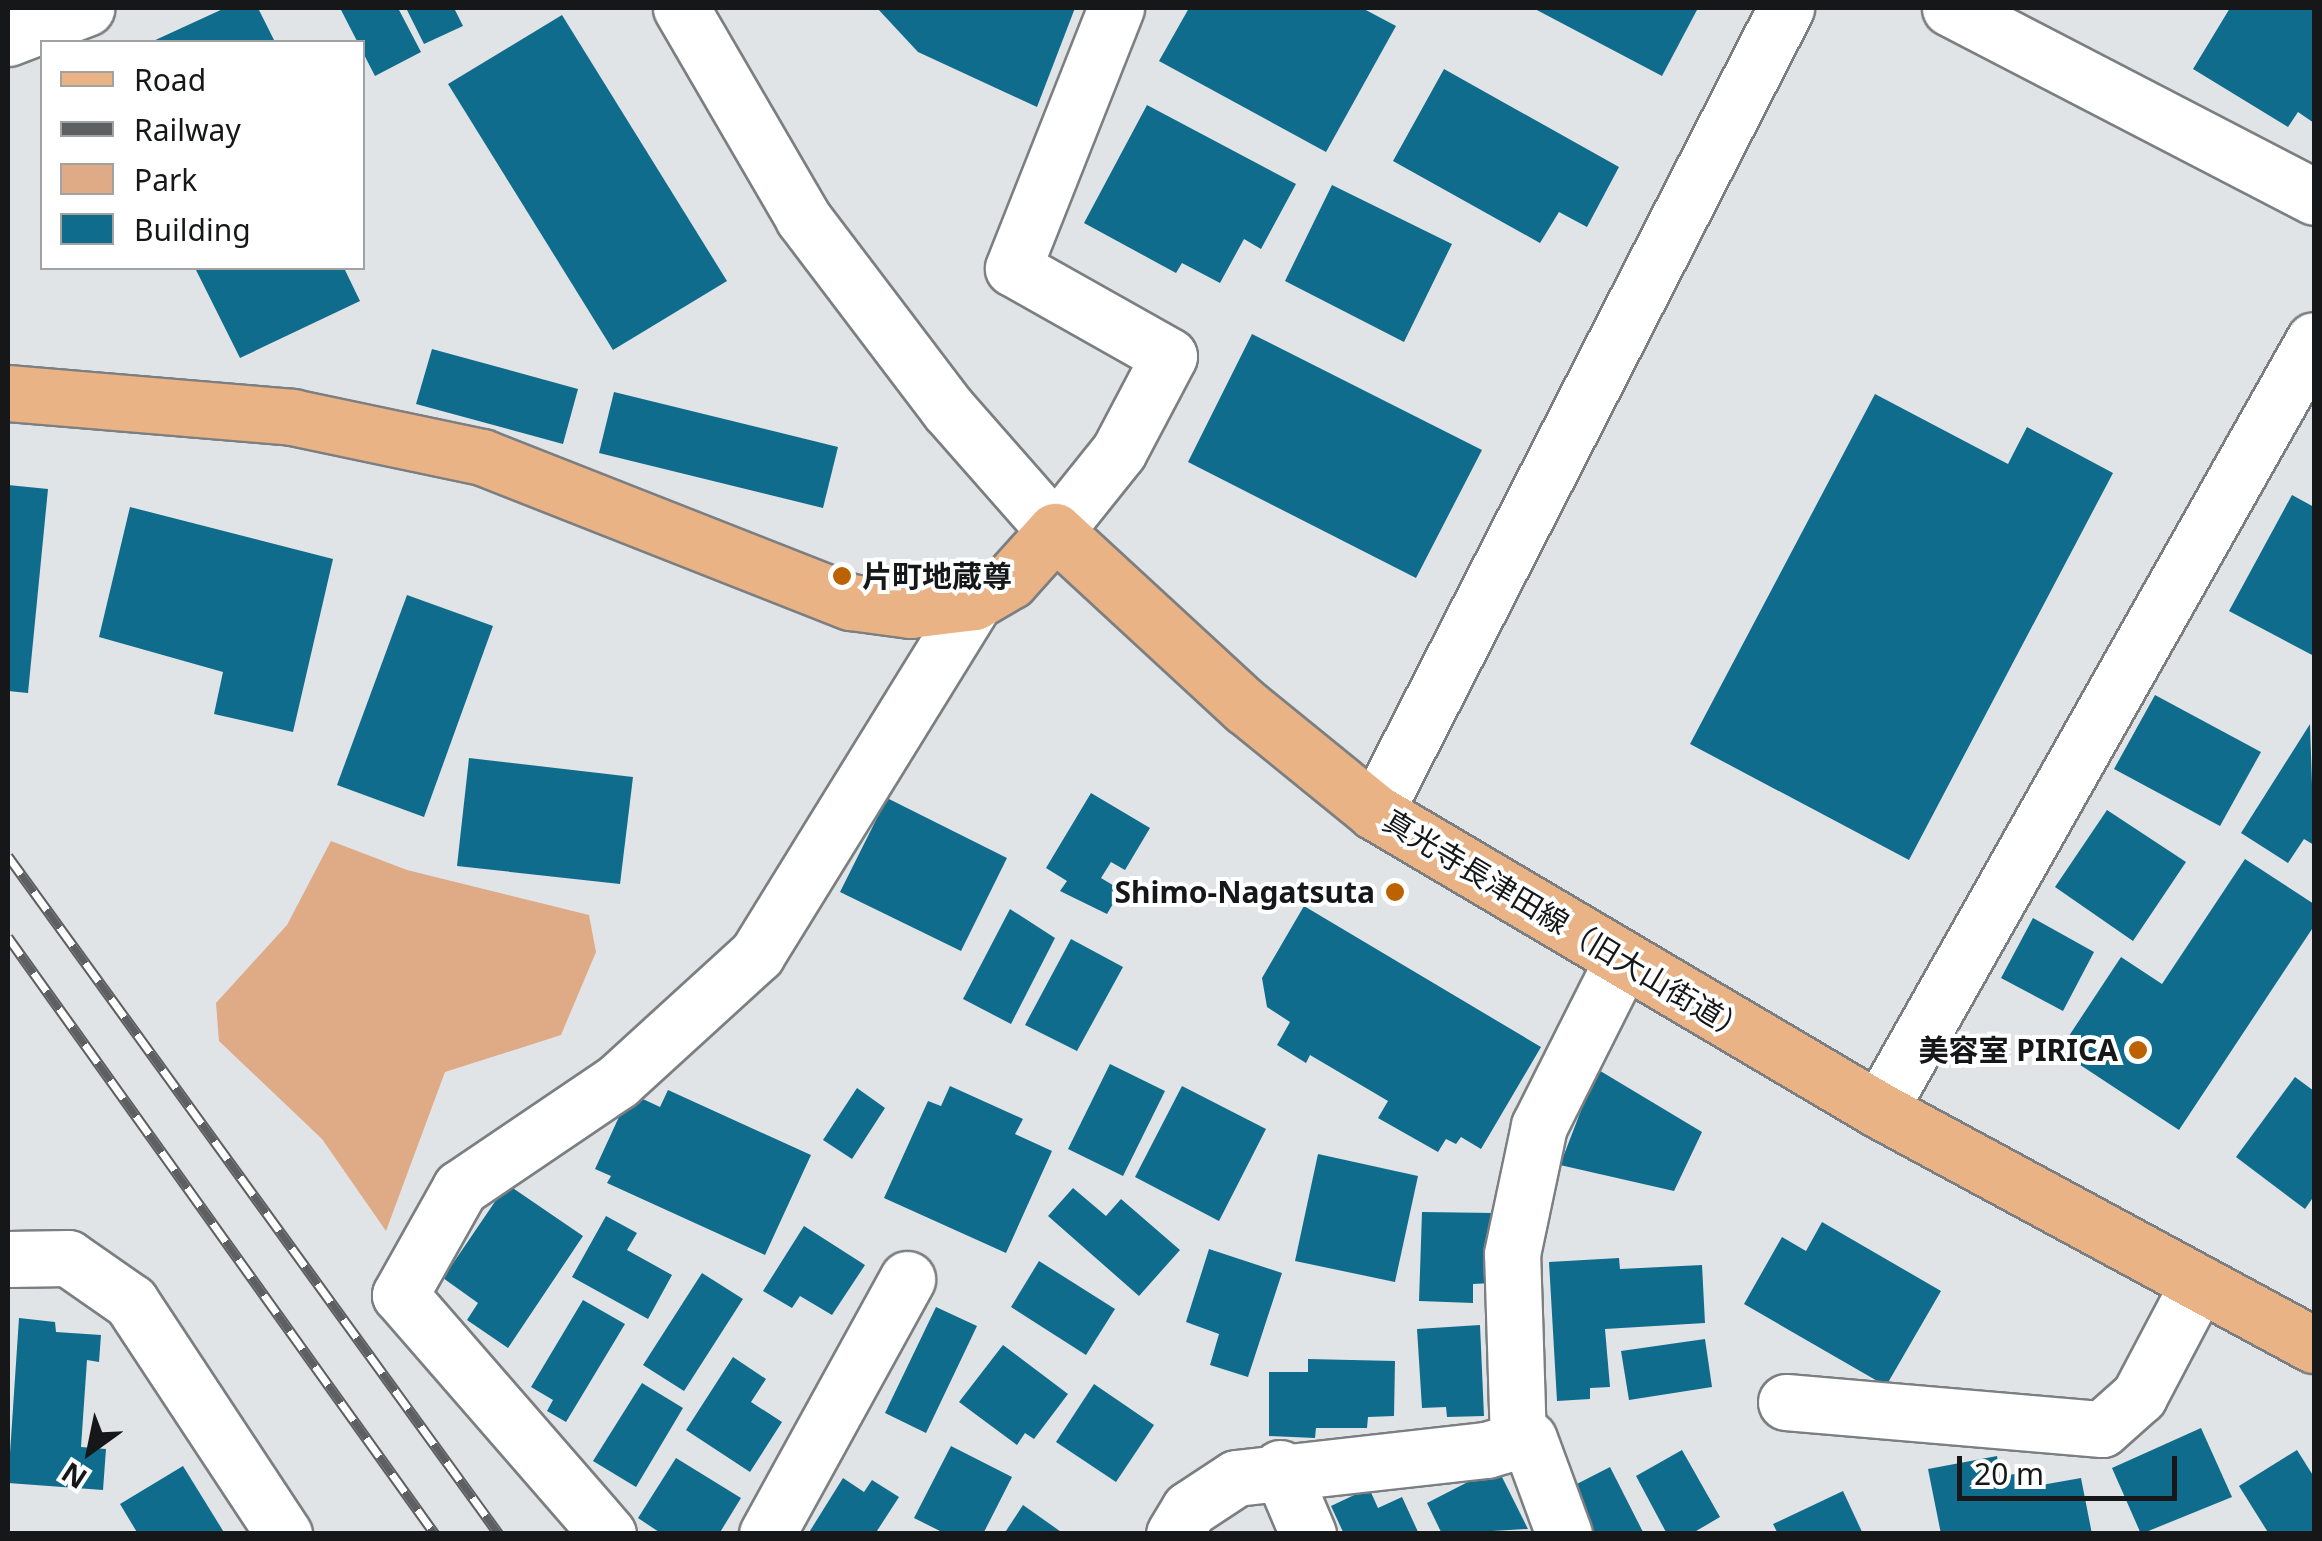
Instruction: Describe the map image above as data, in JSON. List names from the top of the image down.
{
  "streets": {
    "main road": ["真光寺長津田線（旧大山街道）"]
  },
  "places": ["片町地蔵尊", "Shimo-Nagatsuta", "美容室 PIRICA"],
  "legend": [
    "Road",
    "Railway",
    "Park",
    "Building"
  ],
  "scale_bar": "20 m",
  "north": "bottom left"
}
